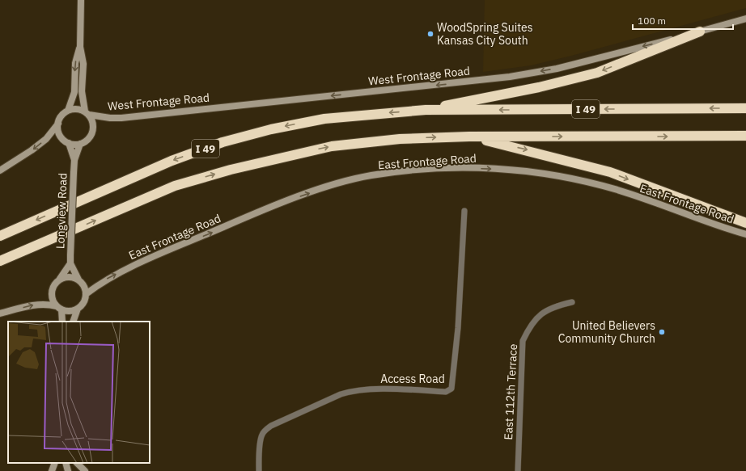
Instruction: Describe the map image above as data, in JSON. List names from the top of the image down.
{
  "streets": {
    "highway": ["I 49"],
    "street": [
      "West Frontage Road",
      "East Frontage Road",
      "Longview Road",
      "Access Road",
      "East 112th Terrace"
    ]
  },
  "crossings": [
    ["West Frontage Road", "Longview Road"],
    ["East Frontage Road", "Longview Road"]
  ],
  "one_way": ["West Frontage Road", "East Frontage Road"],
  "places": ["WoodSpring Suites Kansas City South", "United Believers Community Church"],
  "scale_bar": "100 m"
}
